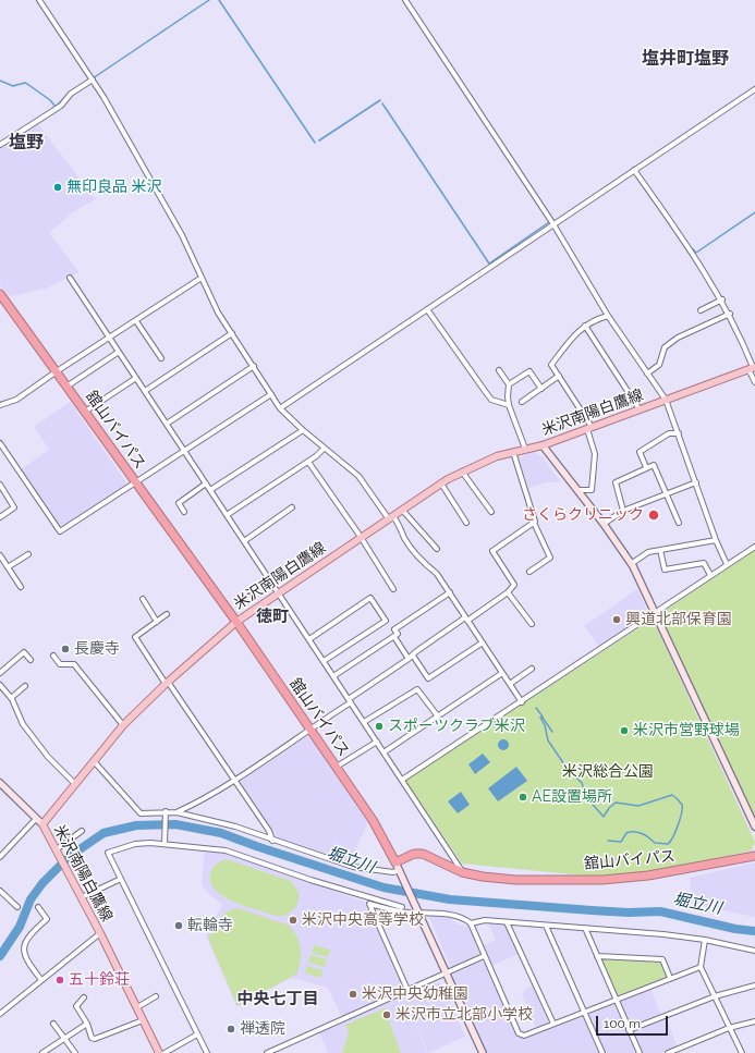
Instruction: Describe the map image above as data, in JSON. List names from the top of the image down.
{
  "streets": {
    "highway": ["舘山バイパス"],
    "main road": ["米沢南陽白鷹線"]
  },
  "crossings": [
    ["米沢南陽白鷹線", "舘山バイパス"]
  ],
  "districts": [
    "塩井町塩野",
    "塩野",
    "徳町",
    "中央七丁目"
  ],
  "water": ["堀立川"],
  "parks": ["米沢総合公園"],
  "places": [
    "無印良品 米沢",
    "さくらクリニック",
    "興道北部保育園",
    "長慶寺",
    "スポーツクラブ米沢",
    "米沢市営野球場",
    "AE設置場所",
    "米沢中央高等学校",
    "転輪寺",
    "五十鈴荘",
    "米沢中央幼稚園",
    "米沢市立北部小学校",
    "禅透院"
  ],
  "scale_bar": "100 m"
}
